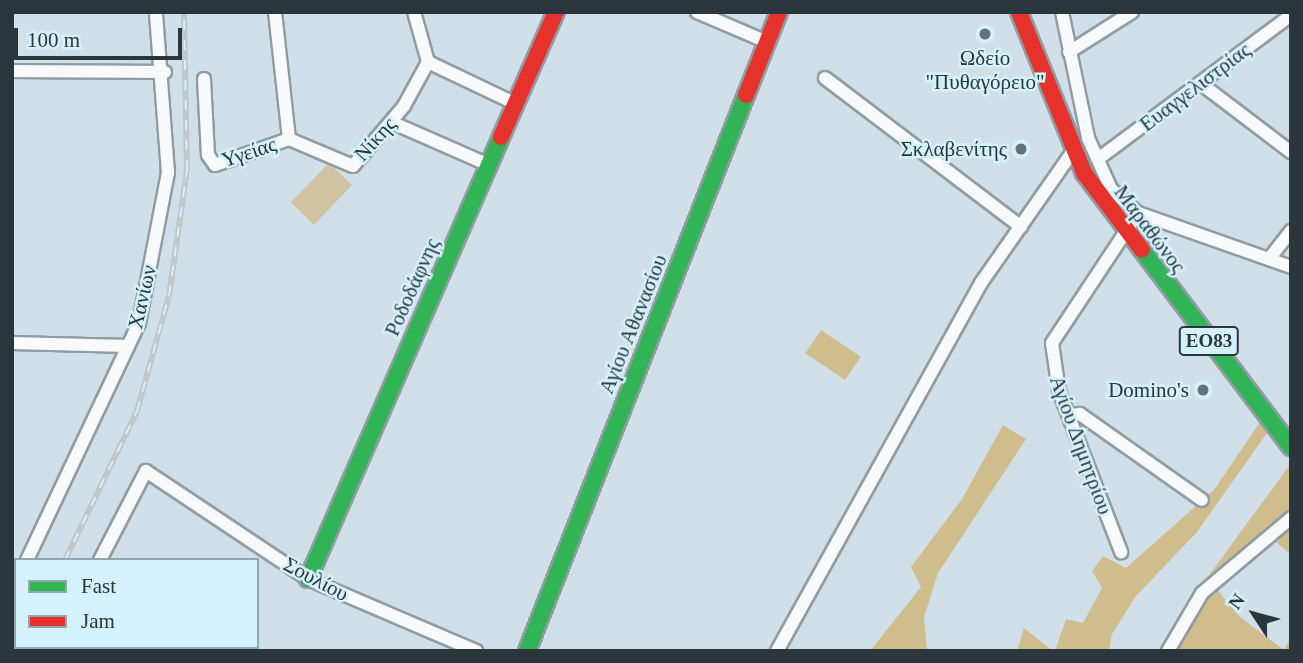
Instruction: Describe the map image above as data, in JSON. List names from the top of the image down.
{
  "streets": {
    "street": [
      "Ευαγγελιστρίας",
      "Νίκης",
      "Υγείας",
      "Μαραθώνος",
      "Ροδοδάφνης",
      "Χανίων",
      "Αγίου Αθανασίου",
      "ΕΟ83",
      "Αγίου Δημητρίου",
      "Σουλίου"
    ]
  },
  "crossings": [
    ["Νίκης", "Υγείας"],
    ["Μαραθώνος", "Αγίου Δημητρίου"],
    ["Ροδοδάφνης", "Σουλίου"]
  ],
  "places": ["Ωδείο \"Πυθαγόρειο\"", "Σκλαβενίτης", "Domino's"],
  "legend": ["Fast", "Jam"],
  "scale_bar": "100 m",
  "north": "top left"
}
